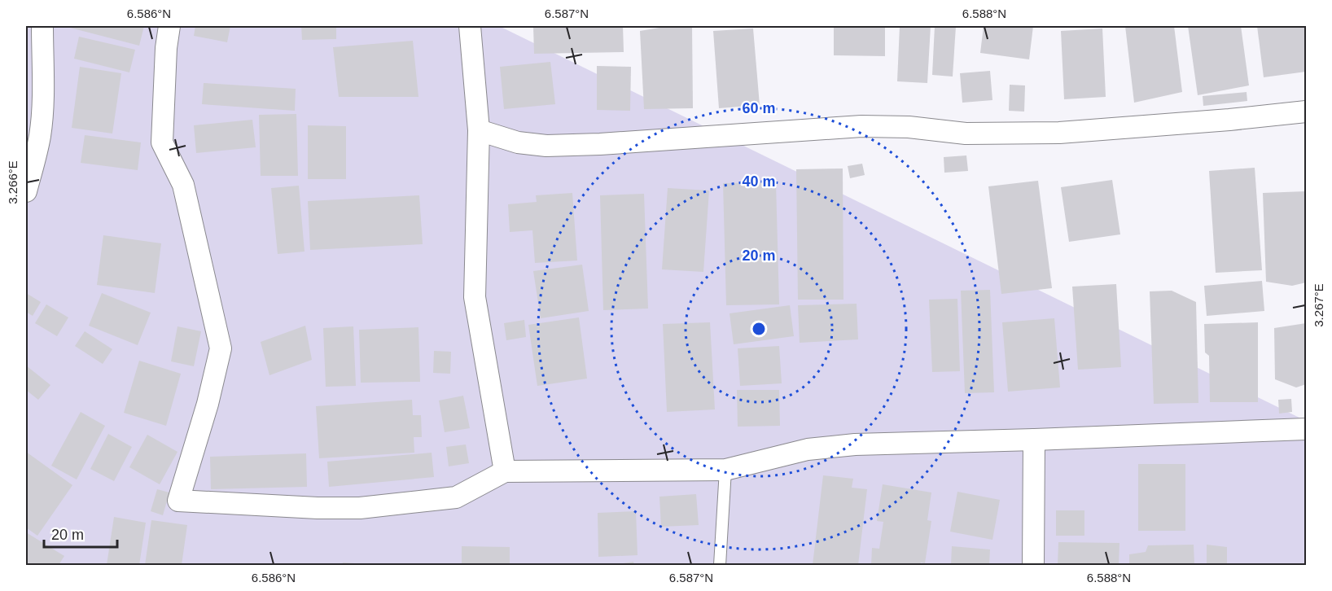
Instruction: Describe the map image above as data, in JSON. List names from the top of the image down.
{
  "scale_bar": "20 m",
  "coordinates": [
    "6.586°N",
    "6.587°N",
    "6.588°N",
    "3.266°E",
    "3.267°E"
  ],
  "rings": ["60 m", "40 m", "20 m"]
}
